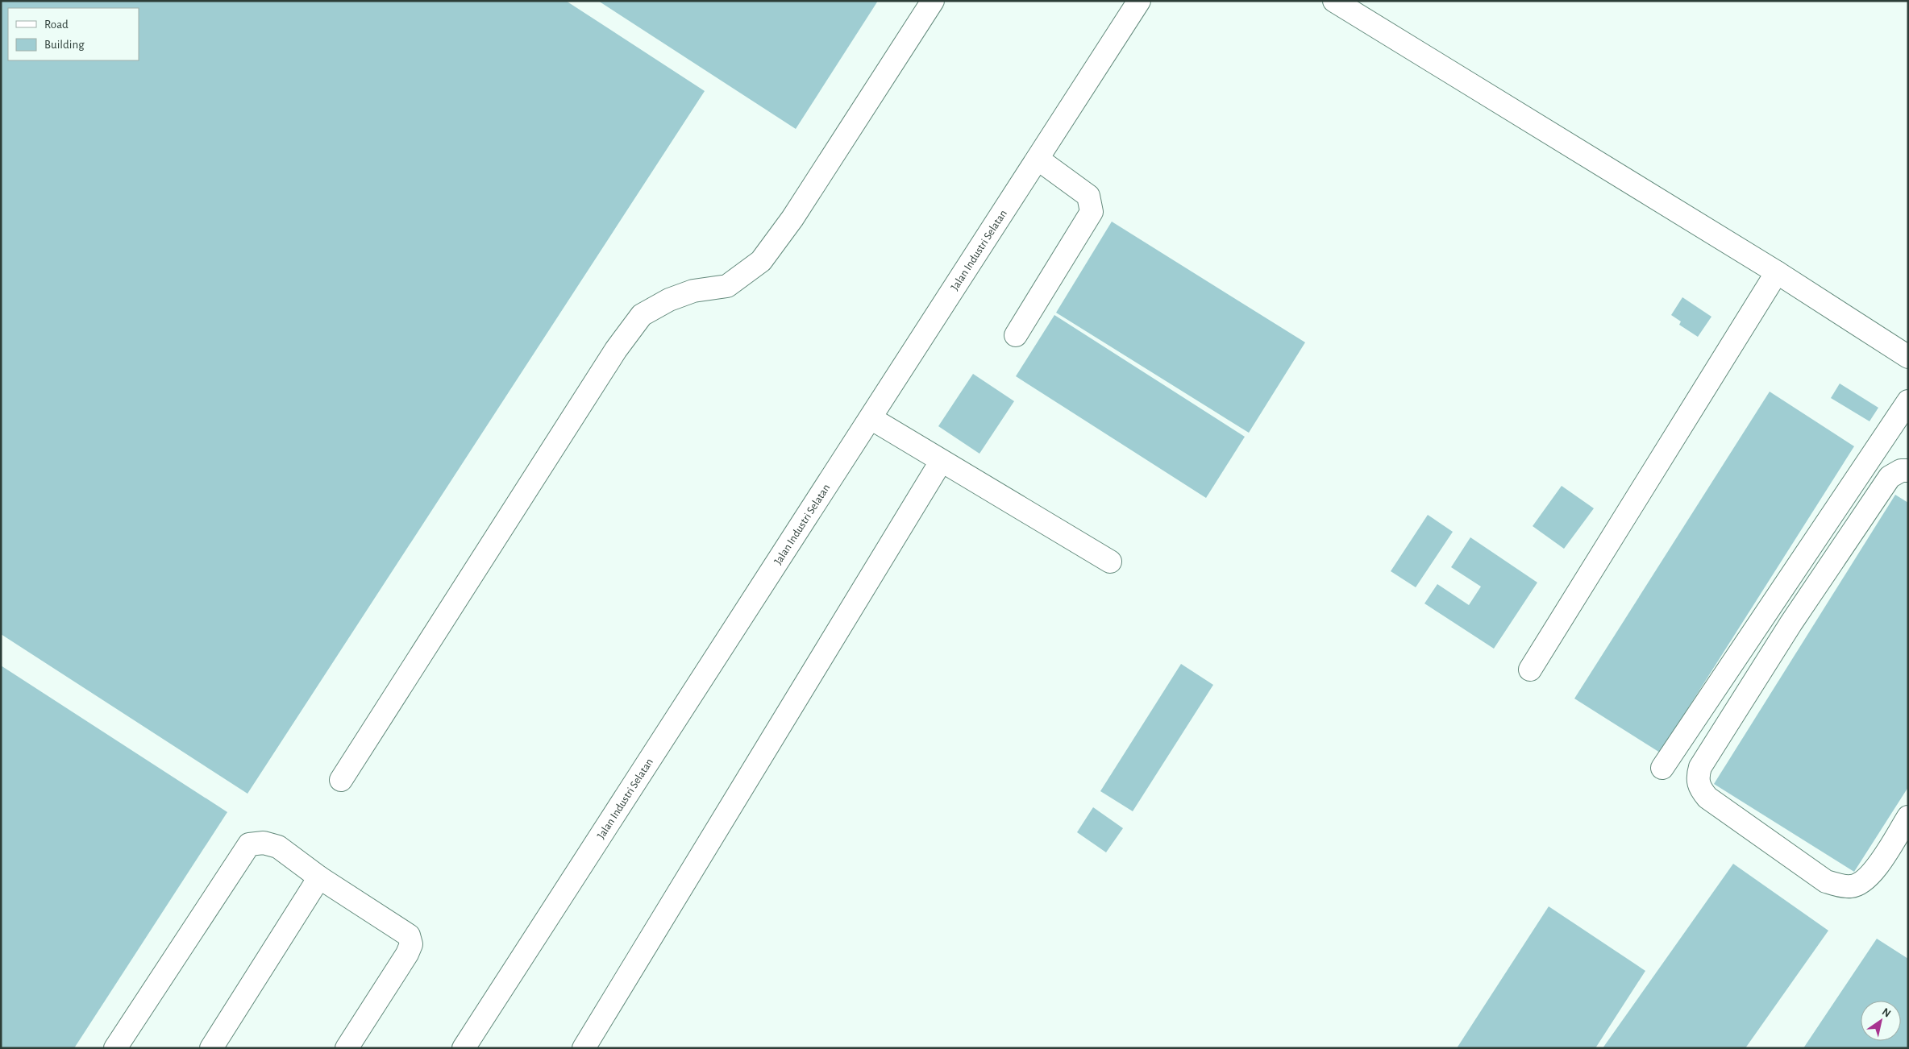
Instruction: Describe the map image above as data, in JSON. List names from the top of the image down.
{
  "streets": {
    "street": ["Jalan Industri Selatan"]
  },
  "legend": ["Road", "Building"],
  "north": "top right"
}
